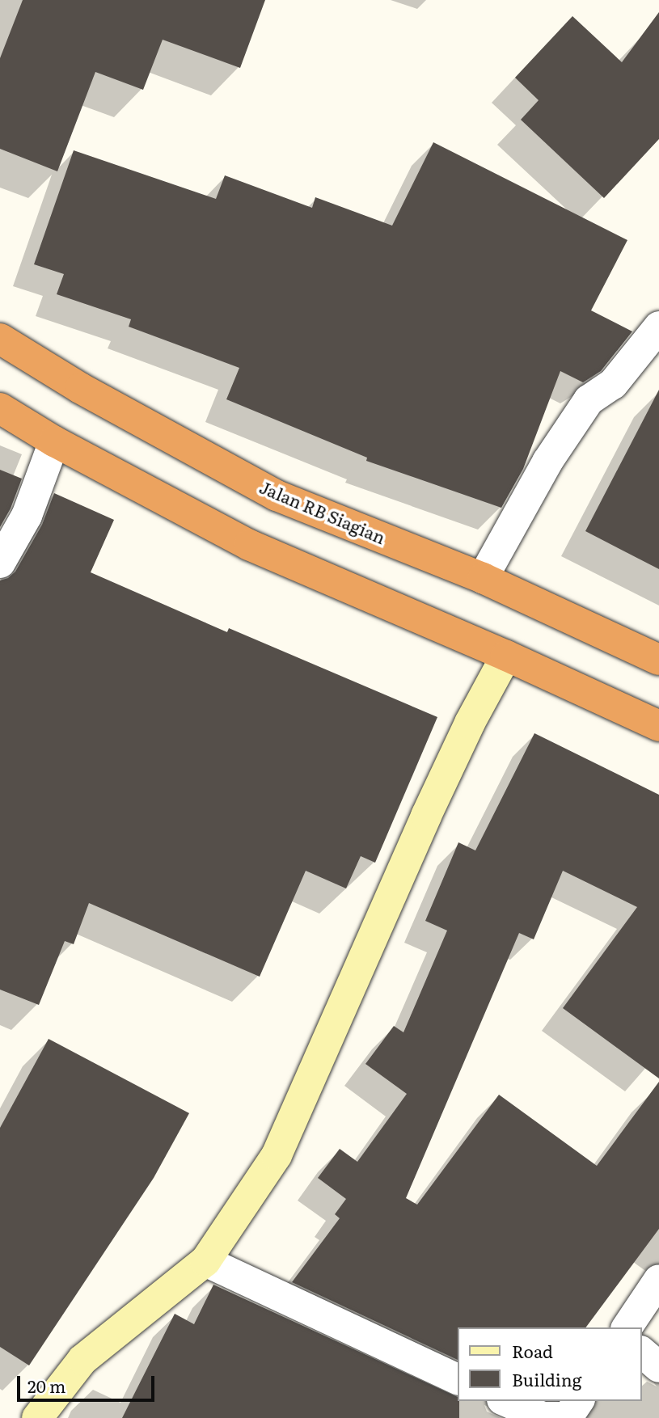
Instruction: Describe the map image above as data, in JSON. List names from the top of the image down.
{
  "streets": {
    "highway": ["Jalan RB Siagian"]
  },
  "legend": ["Road", "Building"],
  "scale_bar": "20 m"
}
